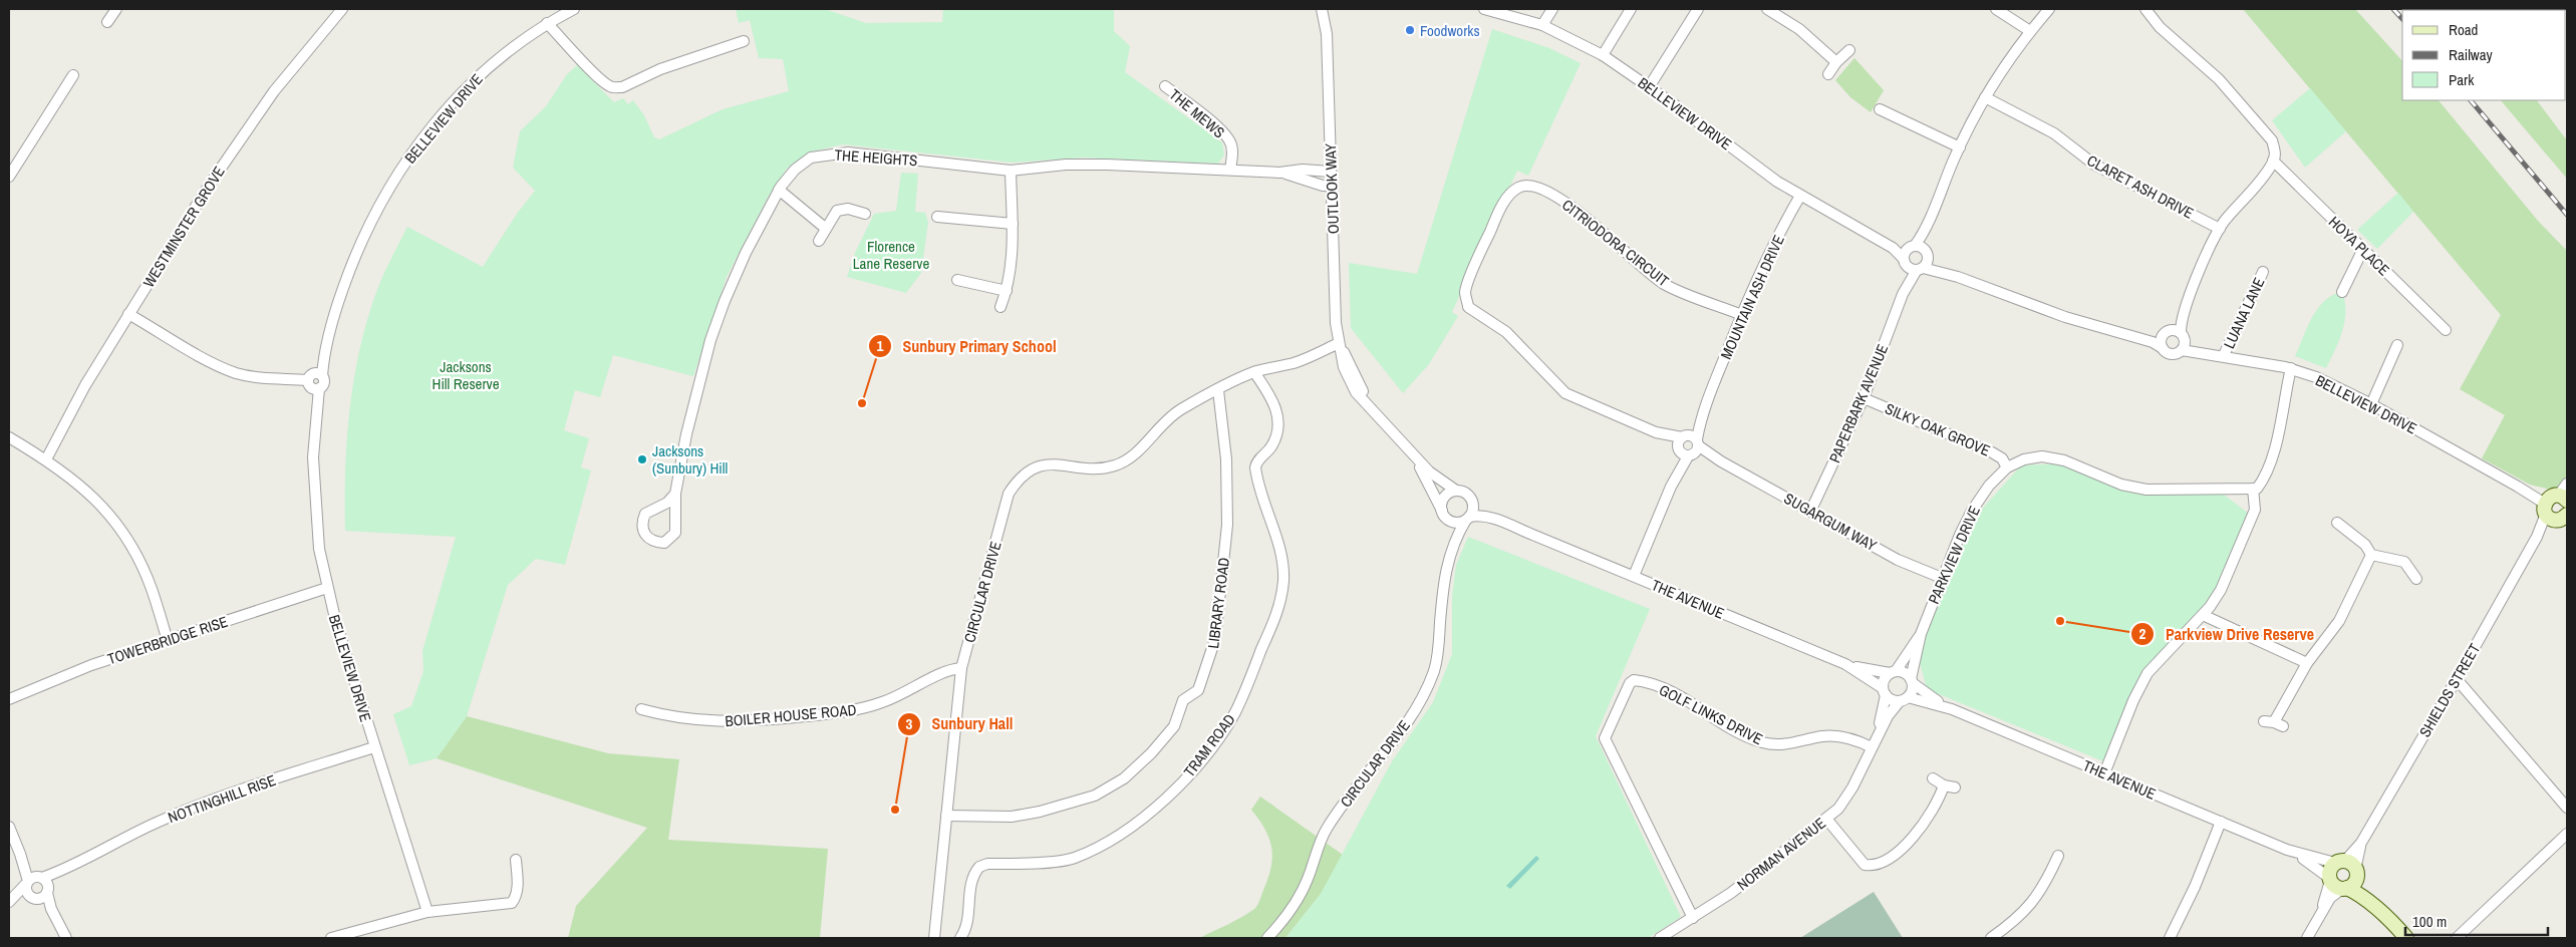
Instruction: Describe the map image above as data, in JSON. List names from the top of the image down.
{
  "streets": {
    "street": [
      "THE MEWS",
      "BELLEVIEW DRIVE",
      "THE HEIGHTS",
      "CLARET ASH DRIVE",
      "OUTLOOK WAY",
      "WESTMINSTER GROVE",
      "CITRIODORA CIRCUIT",
      "HOYA PLACE",
      "MOUNTAIN ASH DRIVE",
      "LUANA LANE",
      "PAPERBARK AVENUE",
      "SILKY OAK GROVE",
      "SUGARGUM WAY",
      "PARKVIEW DRIVE",
      "CIRCULAR DRIVE",
      "THE AVENUE",
      "LIBRARY ROAD",
      "TOWERBRIDGE RISE",
      "SHIELDS STREET",
      "GOLF LINKS DRIVE",
      "BOILER HOUSE ROAD",
      "TRAM ROAD",
      "NOTTINGHILL RISE",
      "NORMAN AVENUE"
    ]
  },
  "crossings": [
    ["THE MEWS", "THE HEIGHTS"],
    ["BELLEVIEW DRIVE", "MOUNTAIN ASH DRIVE"],
    ["BELLEVIEW DRIVE", "LUANA LANE"],
    ["BELLEVIEW DRIVE", "PAPERBARK AVENUE"],
    ["BELLEVIEW DRIVE", "TOWERBRIDGE RISE"],
    ["BELLEVIEW DRIVE", "SHIELDS STREET"],
    ["BELLEVIEW DRIVE", "NOTTINGHILL RISE"],
    ["THE HEIGHTS", "OUTLOOK WAY"],
    ["OUTLOOK WAY", "CIRCULAR DRIVE"],
    ["OUTLOOK WAY", "THE AVENUE"],
    ["CITRIODORA CIRCUIT", "MOUNTAIN ASH DRIVE"],
    ["CITRIODORA CIRCUIT", "SUGARGUM WAY"],
    ["MOUNTAIN ASH DRIVE", "SUGARGUM WAY"],
    ["MOUNTAIN ASH DRIVE", "THE AVENUE"],
    ["PAPERBARK AVENUE", "SILKY OAK GROVE"],
    ["PAPERBARK AVENUE", "SUGARGUM WAY"],
    ["SILKY OAK GROVE", "PARKVIEW DRIVE"],
    ["SUGARGUM WAY", "PARKVIEW DRIVE"],
    ["PARKVIEW DRIVE", "THE AVENUE"],
    ["PARKVIEW DRIVE", "NORMAN AVENUE"],
    ["CIRCULAR DRIVE", "THE AVENUE"],
    ["CIRCULAR DRIVE", "LIBRARY ROAD"],
    ["CIRCULAR DRIVE", "BOILER HOUSE ROAD"],
    ["CIRCULAR DRIVE", "TRAM ROAD"],
    ["THE AVENUE", "SHIELDS STREET"],
    ["THE AVENUE", "NORMAN AVENUE"],
    ["GOLF LINKS DRIVE", "NORMAN AVENUE"]
  ],
  "parks": ["Florence Lane Reserve", "Jacksons Hill Reserve"],
  "places": [
    "Foodworks",
    "Sunbury Primary School",
    "Jacksons (Sunbury) Hill",
    "Parkview Drive Reserve",
    "Sunbury Hall"
  ],
  "legend": ["Road", "Railway", "Park"],
  "scale_bar": "100 m"
}
